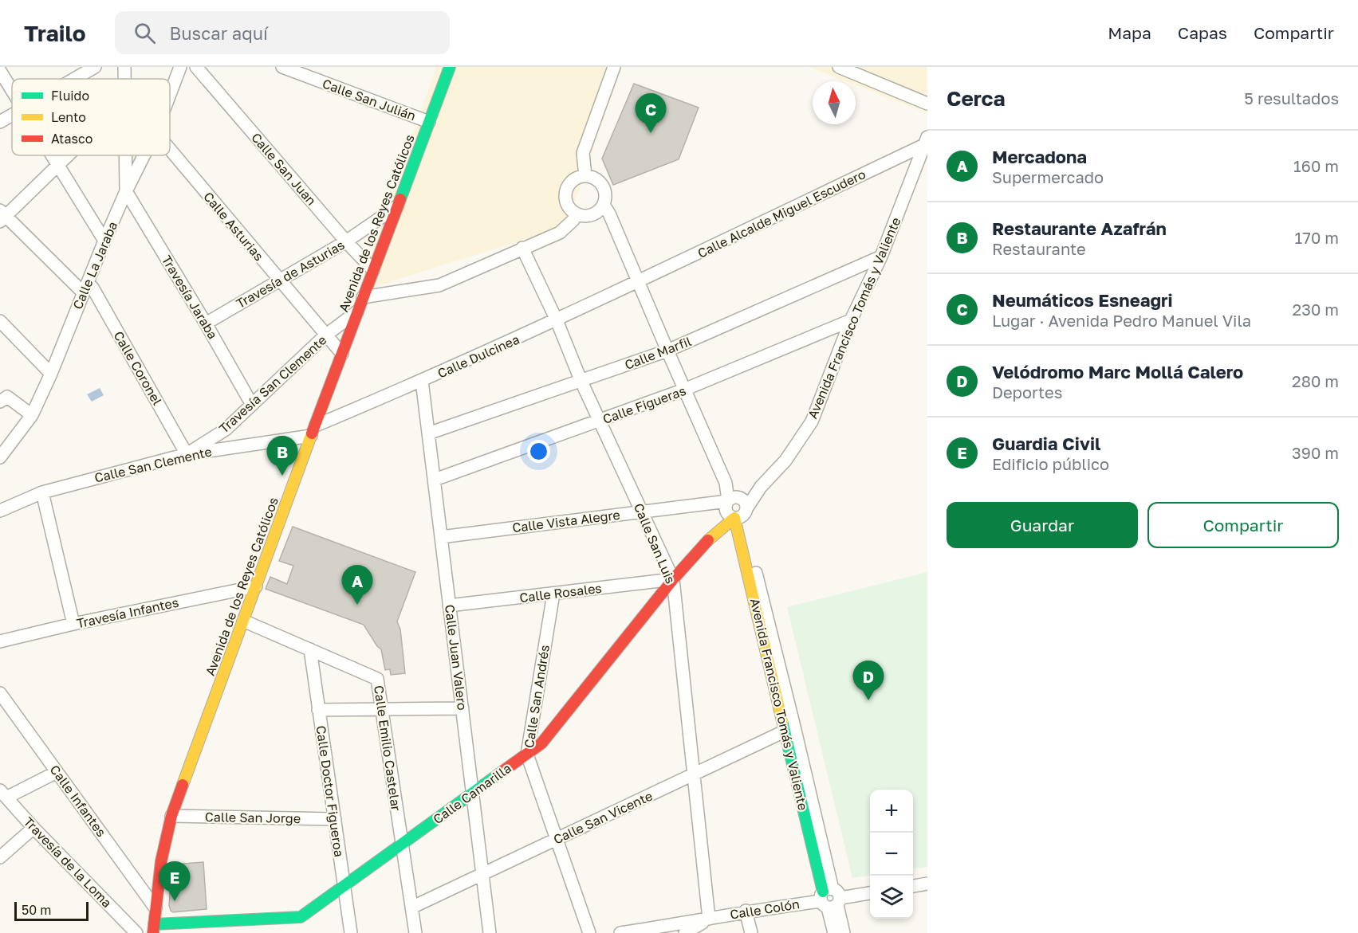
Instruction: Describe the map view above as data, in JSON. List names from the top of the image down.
{
  "streets": {
    "street": [
      "Calle San Julián",
      "Calle San Juan",
      "Calle Alcalde Miguel Escudero",
      "Avenida de los Reyes Católicos",
      "Calle Asturias",
      "Calle La Jaraba",
      "Travesía de Asturias",
      "Travesía Jaraba",
      "Avenida Francisco Tomás y Valiente",
      "Calle Marfil",
      "Calle Dulcinea",
      "Calle Coronel",
      "Travesía San Clemente",
      "Calle Figueras",
      "Calle San Clemente",
      "Calle Vista Alegre",
      "Calle San Luis",
      "Calle Rosales",
      "Travesía Infantes",
      "Calle Juan Valero",
      "Calle San Andrés",
      "Calle Emilio Castelar",
      "Calle Doctor Figueroa",
      "Calle Camarilla",
      "Calle Infantes",
      "Calle San Jorge",
      "Calle San Vicente",
      "Travesía de la Loma",
      "Calle Colón"
    ]
  },
  "crossings": [
    ["Calle San Julián", "Avenida de los Reyes Católicos"],
    ["Calle San Juan", "Avenida de los Reyes Católicos"],
    ["Calle San Juan", "Travesía de Asturias"],
    ["Calle Alcalde Miguel Escudero", "Avenida Francisco Tomás y Valiente"],
    ["Calle Alcalde Miguel Escudero", "Calle Dulcinea"],
    ["Avenida de los Reyes Católicos", "Calle Asturias"],
    ["Avenida de los Reyes Católicos", "Travesía de Asturias"],
    ["Avenida de los Reyes Católicos", "Calle Dulcinea"],
    ["Avenida de los Reyes Católicos", "Travesía San Clemente"],
    ["Avenida de los Reyes Católicos", "Calle San Clemente"],
    ["Avenida de los Reyes Católicos", "Travesía Infantes"],
    ["Avenida de los Reyes Católicos", "Calle Emilio Castelar"],
    ["Avenida de los Reyes Católicos", "Calle Camarilla"],
    ["Avenida de los Reyes Católicos", "Calle Infantes"],
    ["Avenida de los Reyes Católicos", "Calle San Jorge"],
    ["Calle Asturias", "Travesía de Asturias"],
    ["Calle Asturias", "Travesía San Clemente"],
    ["Calle La Jaraba", "Travesía Jaraba"],
    ["Calle La Jaraba", "Calle Coronel"],
    ["Travesía de Asturias", "Travesía Jaraba"],
    ["Travesía Jaraba", "Travesía San Clemente"],
    ["Avenida Francisco Tomás y Valiente", "Calle Marfil"],
    ["Avenida Francisco Tomás y Valiente", "Calle Figueras"],
    ["Avenida Francisco Tomás y Valiente", "Calle Vista Alegre"],
    ["Avenida Francisco Tomás y Valiente", "Calle Camarilla"],
    ["Avenida Francisco Tomás y Valiente", "Calle San Vicente"],
    ["Avenida Francisco Tomás y Valiente", "Calle Colón"],
    ["Calle Marfil", "Calle San Luis"],
    ["Calle Marfil", "Calle Juan Valero"],
    ["Calle Dulcinea", "Calle San Clemente"],
    ["Calle Dulcinea", "Calle San Luis"],
    ["Calle Dulcinea", "Calle Juan Valero"],
    ["Calle Coronel", "Travesía San Clemente"],
    ["Calle Coronel", "Calle San Clemente"],
    ["Travesía San Clemente", "Calle San Clemente"],
    ["Calle Figueras", "Calle San Luis"],
    ["Calle Figueras", "Calle Juan Valero"],
    ["Calle Vista Alegre", "Calle San Luis"],
    ["Calle Vista Alegre", "Calle Juan Valero"],
    ["Calle Vista Alegre", "Calle Camarilla"],
    ["Calle San Luis", "Calle Rosales"],
    ["Calle San Luis", "Calle Camarilla"],
    ["Calle San Luis", "Calle San Vicente"],
    ["Calle San Luis", "Calle Colón"],
    ["Calle Rosales", "Calle Juan Valero"],
    ["Calle Rosales", "Calle San Andrés"],
    ["Calle Rosales", "Calle Camarilla"],
    ["Calle Juan Valero", "Calle Camarilla"],
    ["Calle Juan Valero", "Calle San Vicente"],
    ["Calle San Andrés", "Calle Camarilla"],
    ["Calle San Andrés", "Calle San Vicente"],
    ["Calle Emilio Castelar", "Calle Doctor Figueroa"],
    ["Calle Emilio Castelar", "Calle Camarilla"],
    ["Calle Emilio Castelar", "Calle San Vicente"],
    ["Calle Doctor Figueroa", "Calle Camarilla"],
    ["Calle Doctor Figueroa", "Calle San Jorge"]
  ],
  "legend": ["Fluido", "Lento", "Atasco"],
  "scale_bar": "50 m",
  "north": "top",
  "page": {
    "header": "Trailo",
    "search": "Buscar aquí",
    "nav": ["Mapa", "Capas", "Compartir"],
    "heading": ["Cerca", "5 resultados"],
    "pins": [
      "C",
      "B",
      "A",
      "D",
      "E"
    ],
    "list": [
      {
        "mark": "A",
        "name": "Mercadona",
        "note": "Supermercado",
        "value": "160 m"
      },
      {
        "mark": "B",
        "name": "Restaurante Azafrán",
        "note": "Restaurante",
        "value": "170 m"
      },
      {
        "mark": "C",
        "name": "Neumáticos Esneagri",
        "note": "Lugar · Avenida Pedro Manuel Vila",
        "value": "230 m"
      },
      {
        "mark": "D",
        "name": "Velódromo Marc Mollá Calero",
        "note": "Deportes",
        "value": "280 m"
      },
      {
        "mark": "E",
        "name": "Guardia Civil",
        "note": "Edificio público",
        "value": "390 m"
      }
    ],
    "buttons": ["Guardar", "Compartir"],
    "map_buttons": ["+", "−"],
    "scale": "50 m"
  }
}
